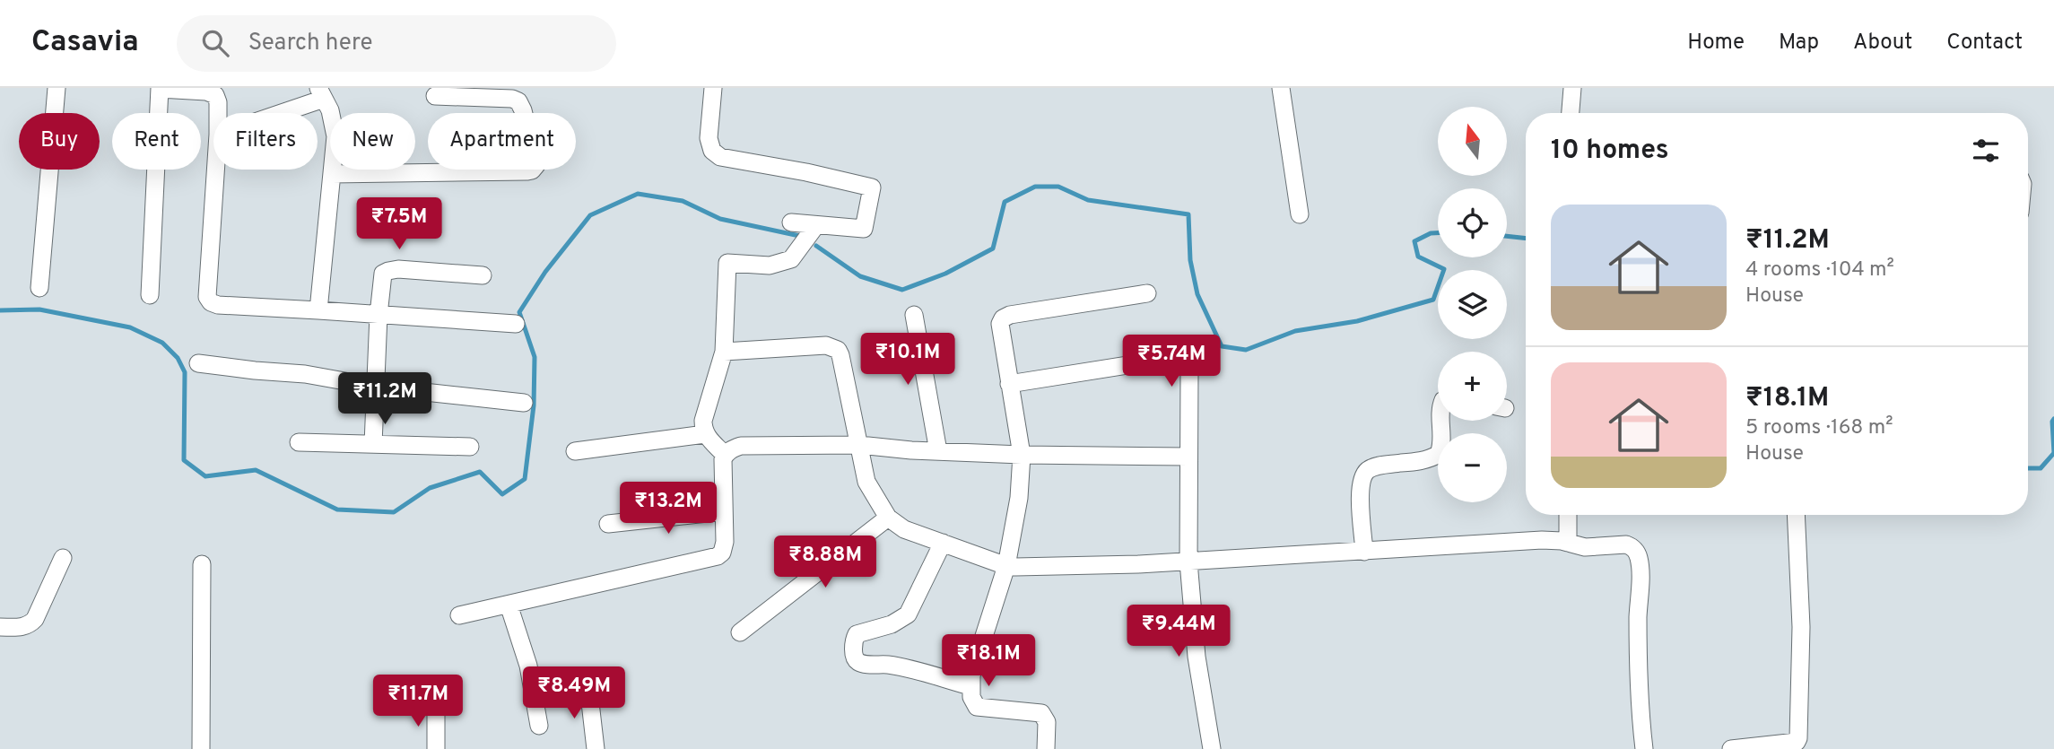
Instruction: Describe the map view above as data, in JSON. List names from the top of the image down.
{
  "north": "top",
  "page": {
    "header": "Casavia",
    "search": "Search here",
    "nav": [
      "Home",
      "Map",
      "About",
      "Contact"
    ],
    "map_buttons": ["+", "−"],
    "chip": [
      "Buy",
      "Rent",
      "Filters",
      "New",
      "Apartment"
    ],
    "heading": "10 homes",
    "list": [
      {
        "name": "₹11.2M",
        "note": "4 rooms · 104 m² · House"
      },
      {
        "name": "₹18.1M",
        "note": "5 rooms · 168 m² · House"
      }
    ],
    "price": [
      "₹7.5M",
      "₹10.1M",
      "₹5.74M",
      "₹11.2M",
      "₹13.2M",
      "₹8.88M",
      "₹9.44M",
      "₹18.1M",
      "₹8.49M",
      "₹11.7M"
    ]
  }
}
